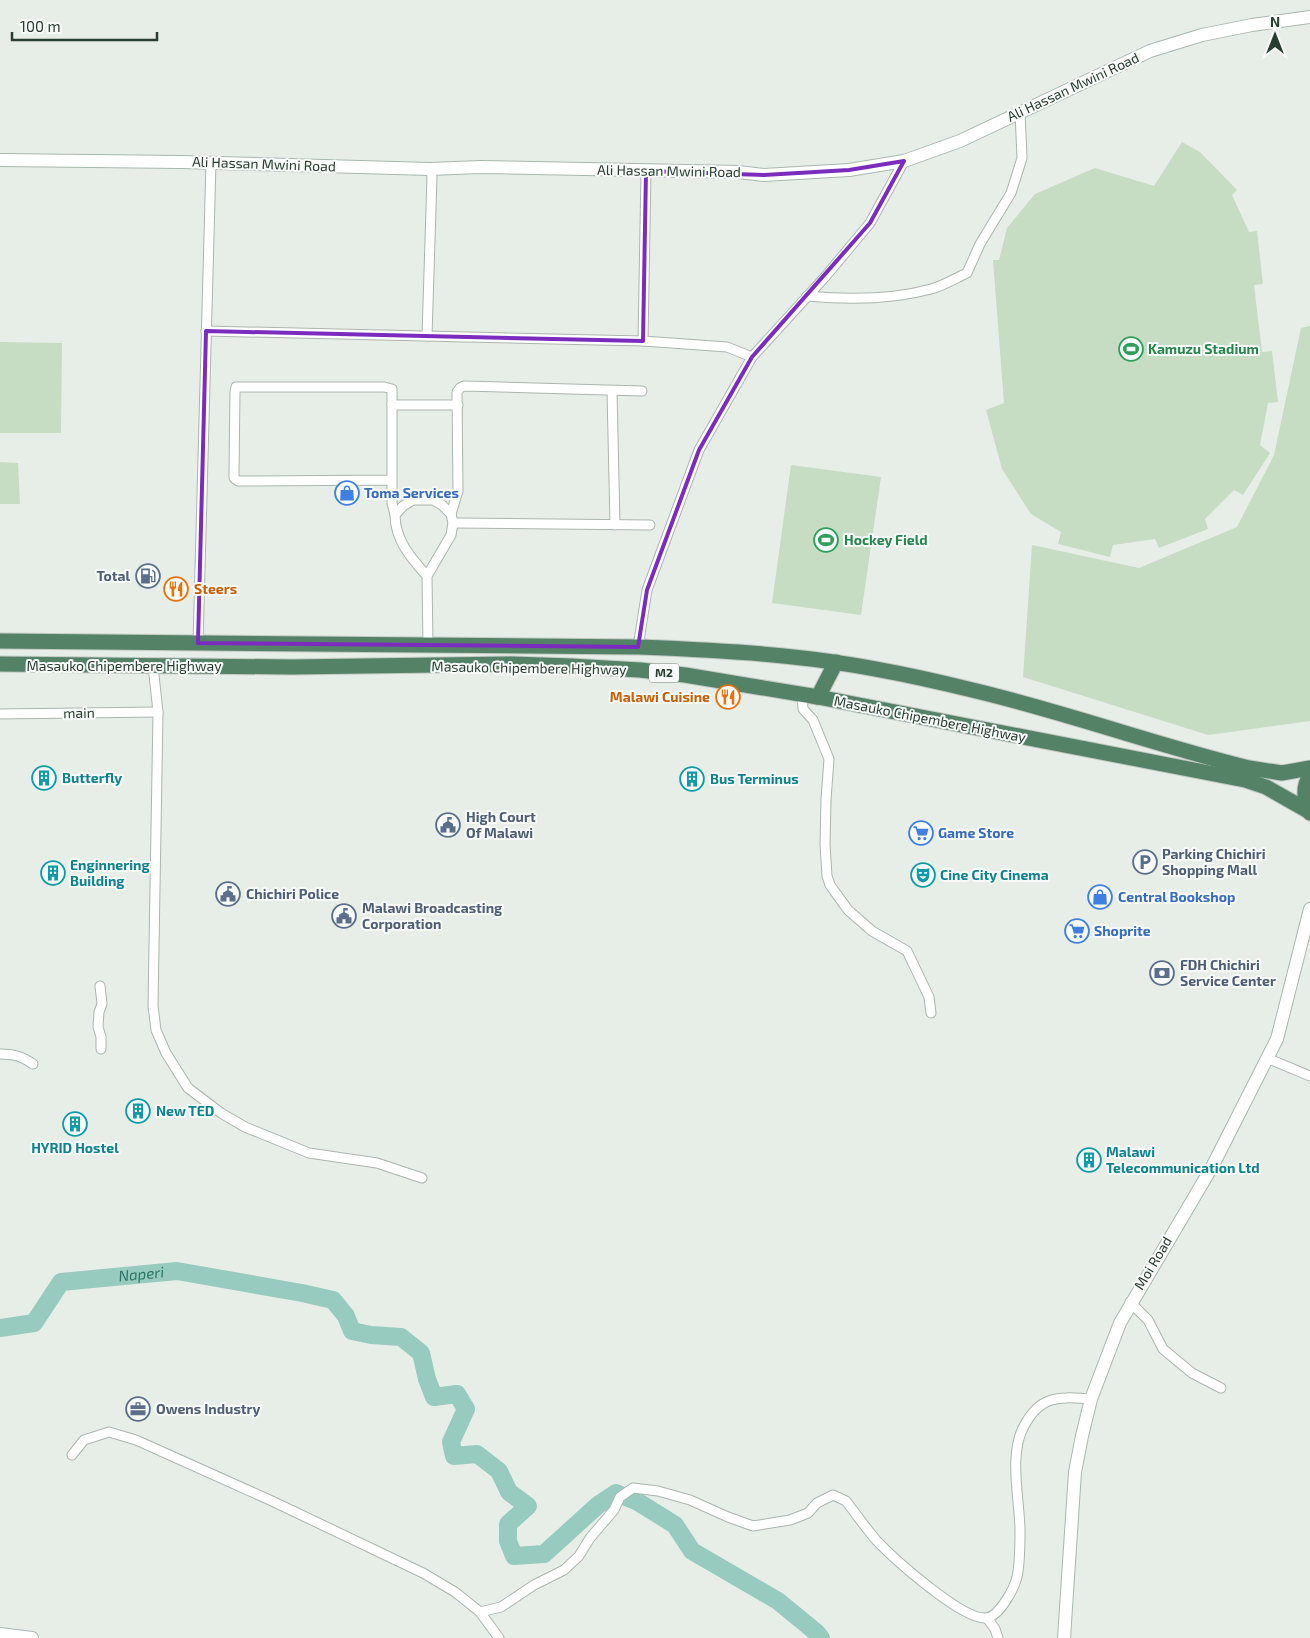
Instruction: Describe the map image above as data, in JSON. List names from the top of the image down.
{
  "streets": {
    "highway": ["Masauko Chipembere Highway", "M2"],
    "main road": ["Ali Hassan Mwini Road", "Moi Road"],
    "street": ["main"]
  },
  "crossings": [
    ["Masauko Chipembere Highway", "M2"]
  ],
  "water": ["Naperi"],
  "places": {
    "sports": ["Kamuzu Stadium", "Hockey Field"],
    "shop": ["Toma Services", "Central Bookshop"],
    "fuel station": ["Total"],
    "restaurant": ["Steers", "Malawi Cuisine"],
    "building": [
      "Butterfly",
      "Bus Terminus",
      "Enginnering Building",
      "New TED",
      "HYRID Hostel",
      "Malawi Telecommunication Ltd"
    ],
    "public building": ["High Court Of Malawi", "Chichiri Police", "Malawi Broadcasting Corporation"],
    "supermarket": ["Game Store", "Shoprite"],
    "parking": ["Parking Chichiri Shopping Mall"],
    "theatre": ["Cine City Cinema"],
    "bank": ["FDH Chichiri Service Center"],
    "office": ["Owens Industry"]
  },
  "scale_bar": "100 m",
  "north": "top"
}
